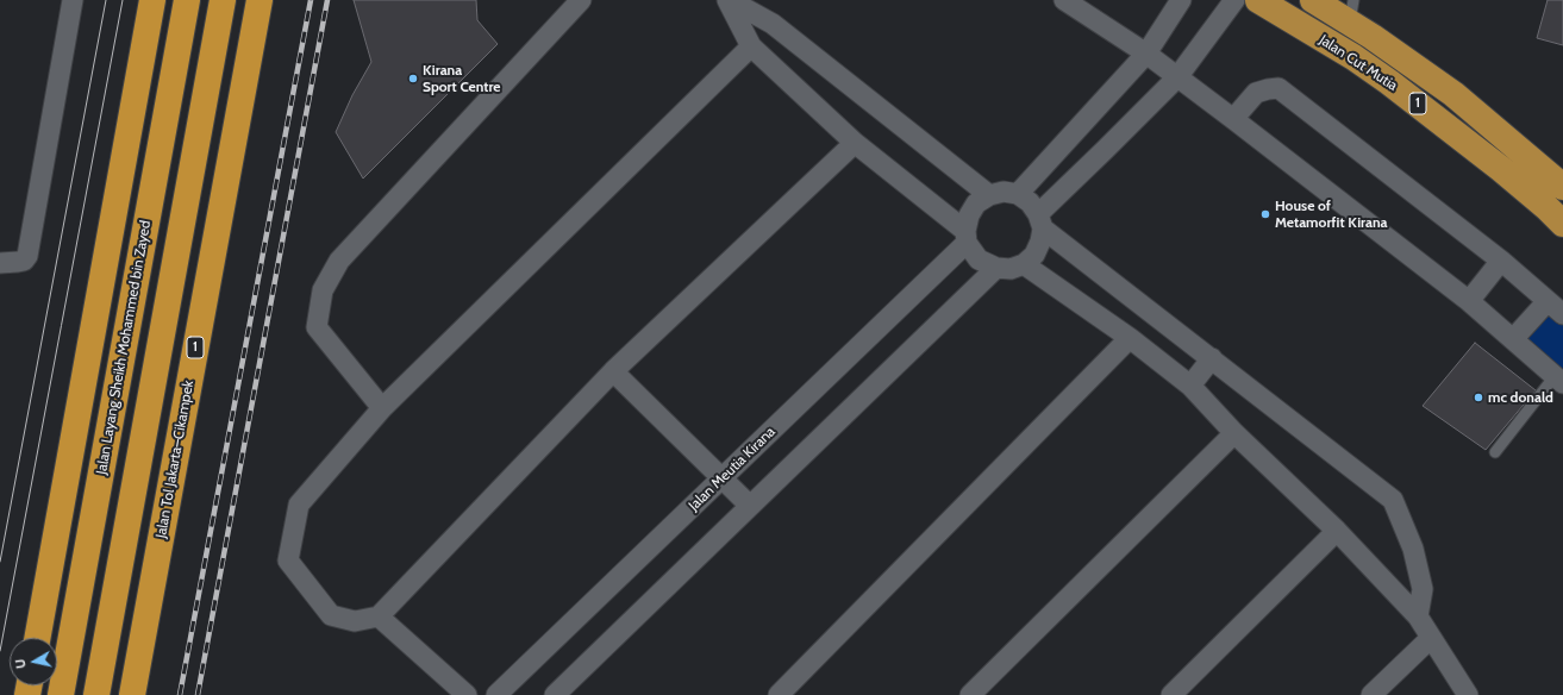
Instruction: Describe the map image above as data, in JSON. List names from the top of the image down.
{
  "streets": {
    "highway": [
      "Jalan Cut Mutia",
      "1",
      "Jalan Layang Sheikh Mohammed bin Zayed",
      "Jalan Tol Jakarta–Cikampek"
    ],
    "street": ["Jalan Meutia Kirana"]
  },
  "places": ["Kirana Sport Centre", "House of Metamorfit Kirana", "mc donald"],
  "north": "left"
}
